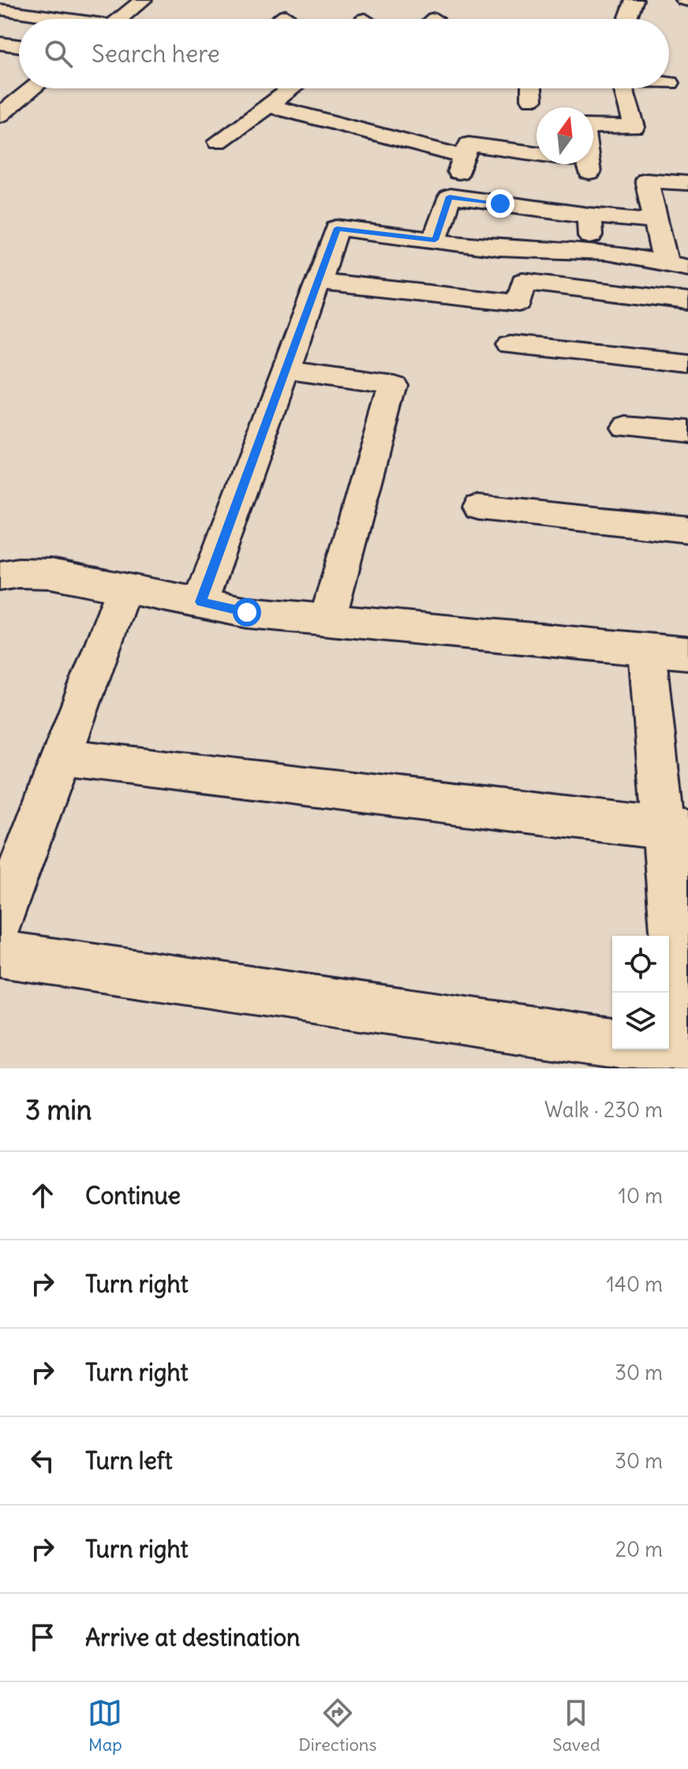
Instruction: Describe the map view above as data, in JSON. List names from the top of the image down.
{
  "north": "top",
  "page": {
    "search": "Search here",
    "heading": ["3 min", "Walk · 230 m"],
    "list": [
      ["Continue", "10 m"],
      ["Turn right", "140 m"],
      ["Turn right", "30 m"],
      ["Turn left", "30 m"],
      ["Turn right", "20 m"],
      "Arrive at destination"
    ],
    "nav": ["Map", "Directions", "Saved"]
  }
}
